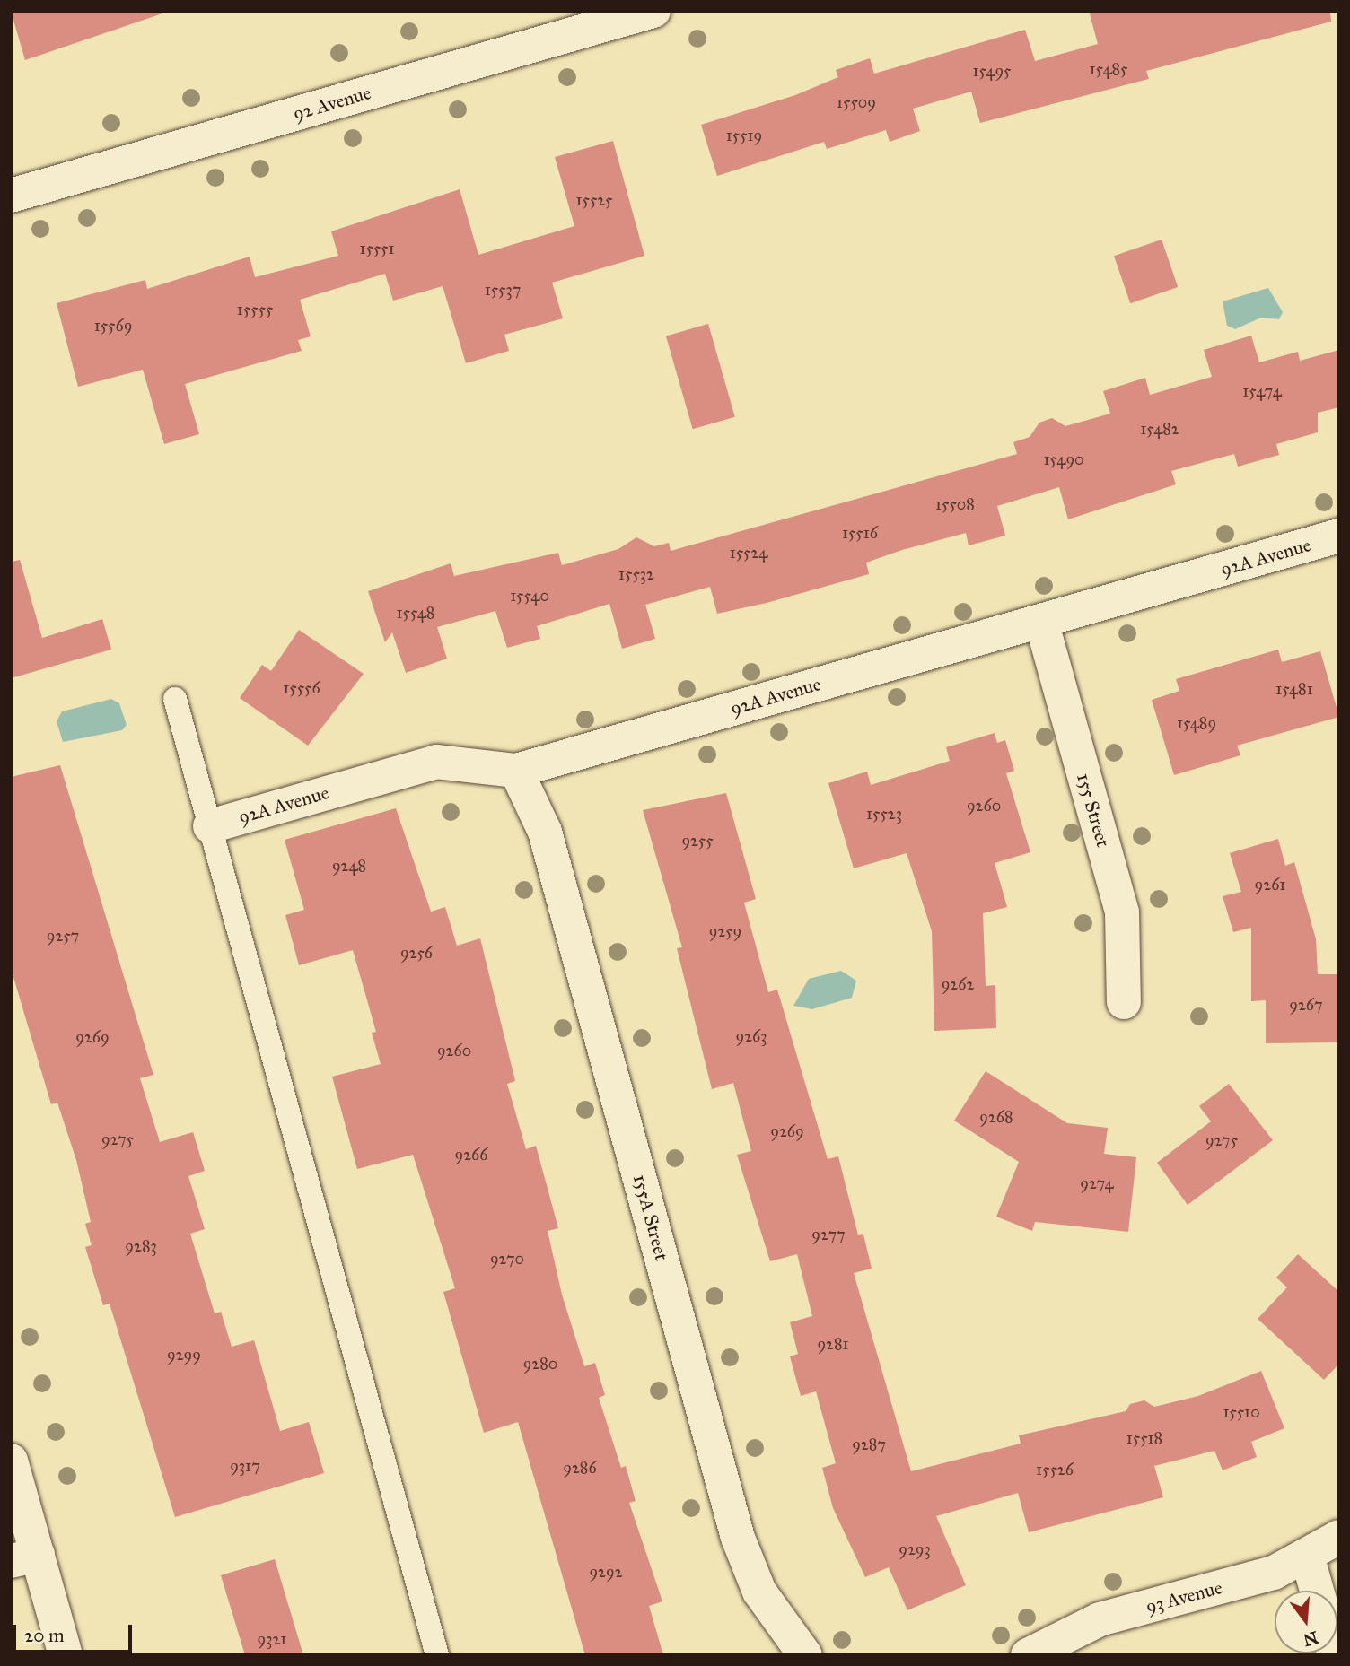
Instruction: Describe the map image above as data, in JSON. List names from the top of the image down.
{
  "streets": {
    "street": [
      "92 Avenue",
      "92A Avenue",
      "155 Street",
      "155A Street",
      "93 Avenue"
    ]
  },
  "crossings": [
    ["92A Avenue", "155 Street"],
    ["92A Avenue", "155A Street"]
  ],
  "house_numbers": [
    "15485",
    "15495",
    "15509",
    "15519",
    "15525",
    "15551",
    "15537",
    "15555",
    "15569",
    "15474",
    "15482",
    "15490",
    "15508",
    "15516",
    "15524",
    "15532",
    "15540",
    "15548",
    "15556",
    "15481",
    "15489",
    "9260",
    "15523",
    "9255",
    "9248",
    "9261",
    "9259",
    "9257",
    "9256",
    "9262",
    "9267",
    "9263",
    "9269",
    "9260",
    "9268",
    "9269",
    "9275",
    "9275",
    "9266",
    "9274",
    "9277",
    "9283",
    "9270",
    "9281",
    "9299",
    "9280",
    "15510",
    "15518",
    "9287",
    "9317",
    "9286",
    "15526",
    "9293",
    "9292",
    "9321"
  ],
  "scale_bar": "20 m",
  "north": "bottom"
}
